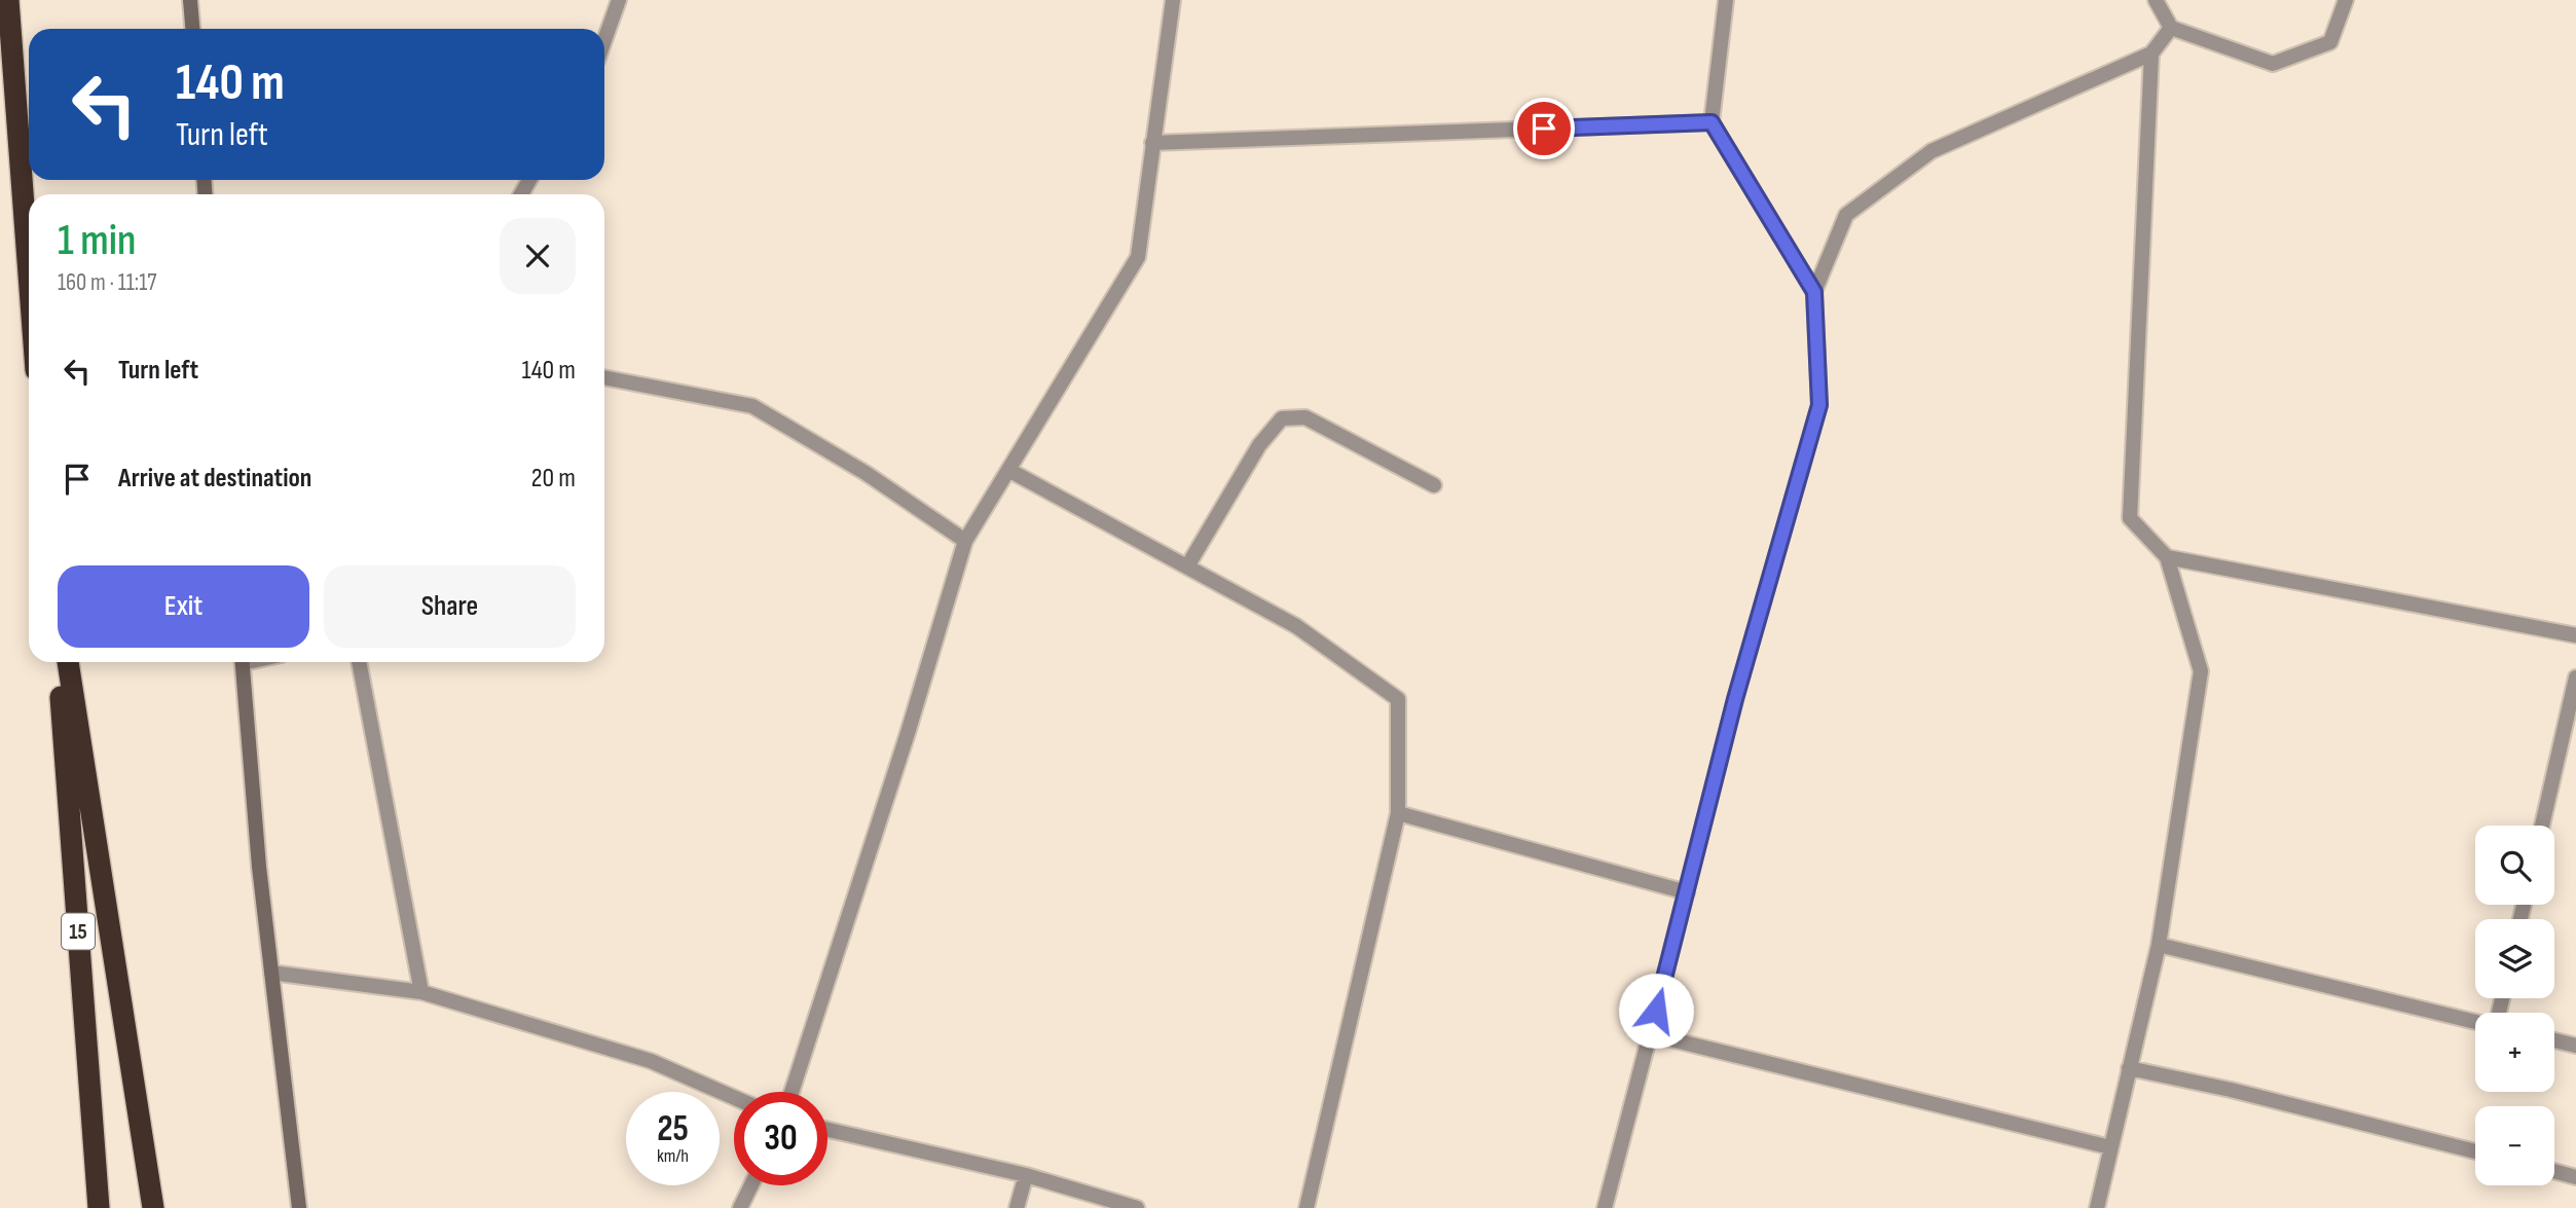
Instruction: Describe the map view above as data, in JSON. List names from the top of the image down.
{
  "streets": {
    "highway": ["15"]
  },
  "page": {
    "turn": ["140 m", "Turn left"],
    "heading": ["1 min", "160 m · 11:17"],
    "list": [
      {
        "name": "Turn left",
        "value": "140 m"
      },
      {
        "name": "Arrive at destination",
        "value": "20 m"
      }
    ],
    "buttons": ["Exit", "Share"],
    "map_buttons": ["+", "−"],
    "speed": "25 km/h",
    "limit": "30"
  }
}
